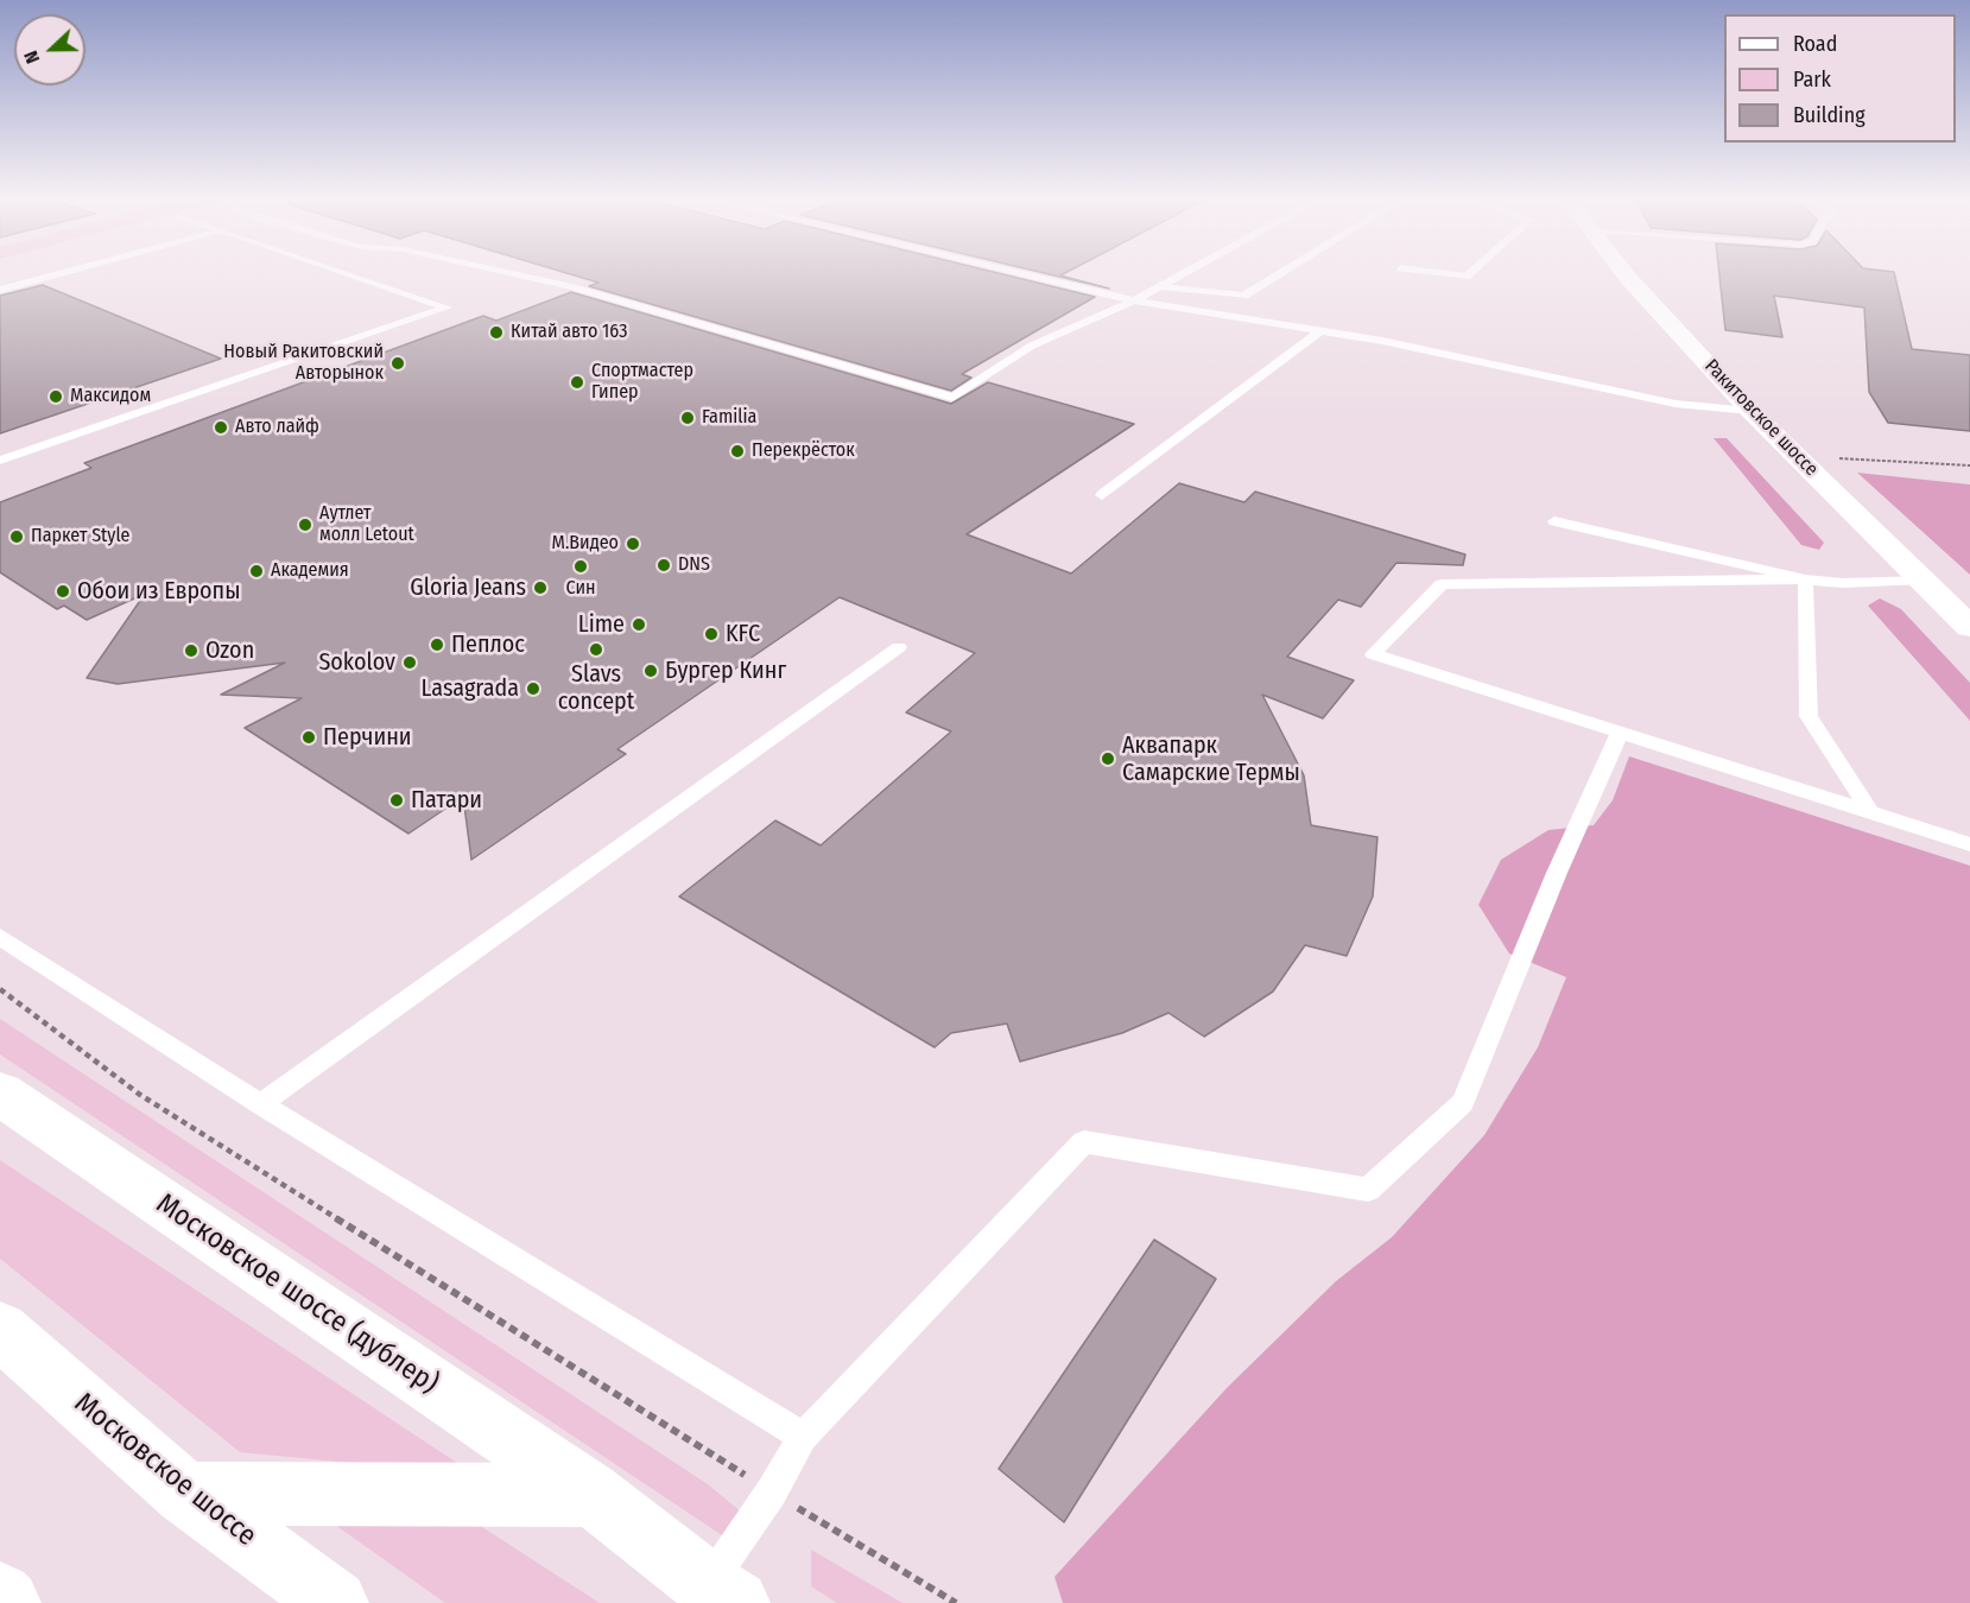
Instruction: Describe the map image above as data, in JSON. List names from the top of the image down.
{
  "streets": {
    "main road": ["Ракитовское шоссе", "Московское шоссе (дублер)", "Московское шоссе"]
  },
  "places": [
    "Китай авто 163",
    "Новый Ракитовский Авторынок",
    "Спортмастер Гипер",
    "Максидом",
    "Familia",
    "Авто лайф",
    "Перекрёсток",
    "Аутлет молл Letout",
    "Паркет Style",
    "М.Видео",
    "DNS",
    "Син",
    "Академия",
    "Gloria Jeans",
    "Обои из Европы",
    "Lime",
    "KFC",
    "Пеплос",
    "Slavs concept",
    "Ozon",
    "Sokolov",
    "Бургер Кинг",
    "Lasagrada",
    "Перчини",
    "Аквапарк Самарские Термы",
    "Патари"
  ],
  "legend": ["Road", "Park", "Building"],
  "north": "left"
}
